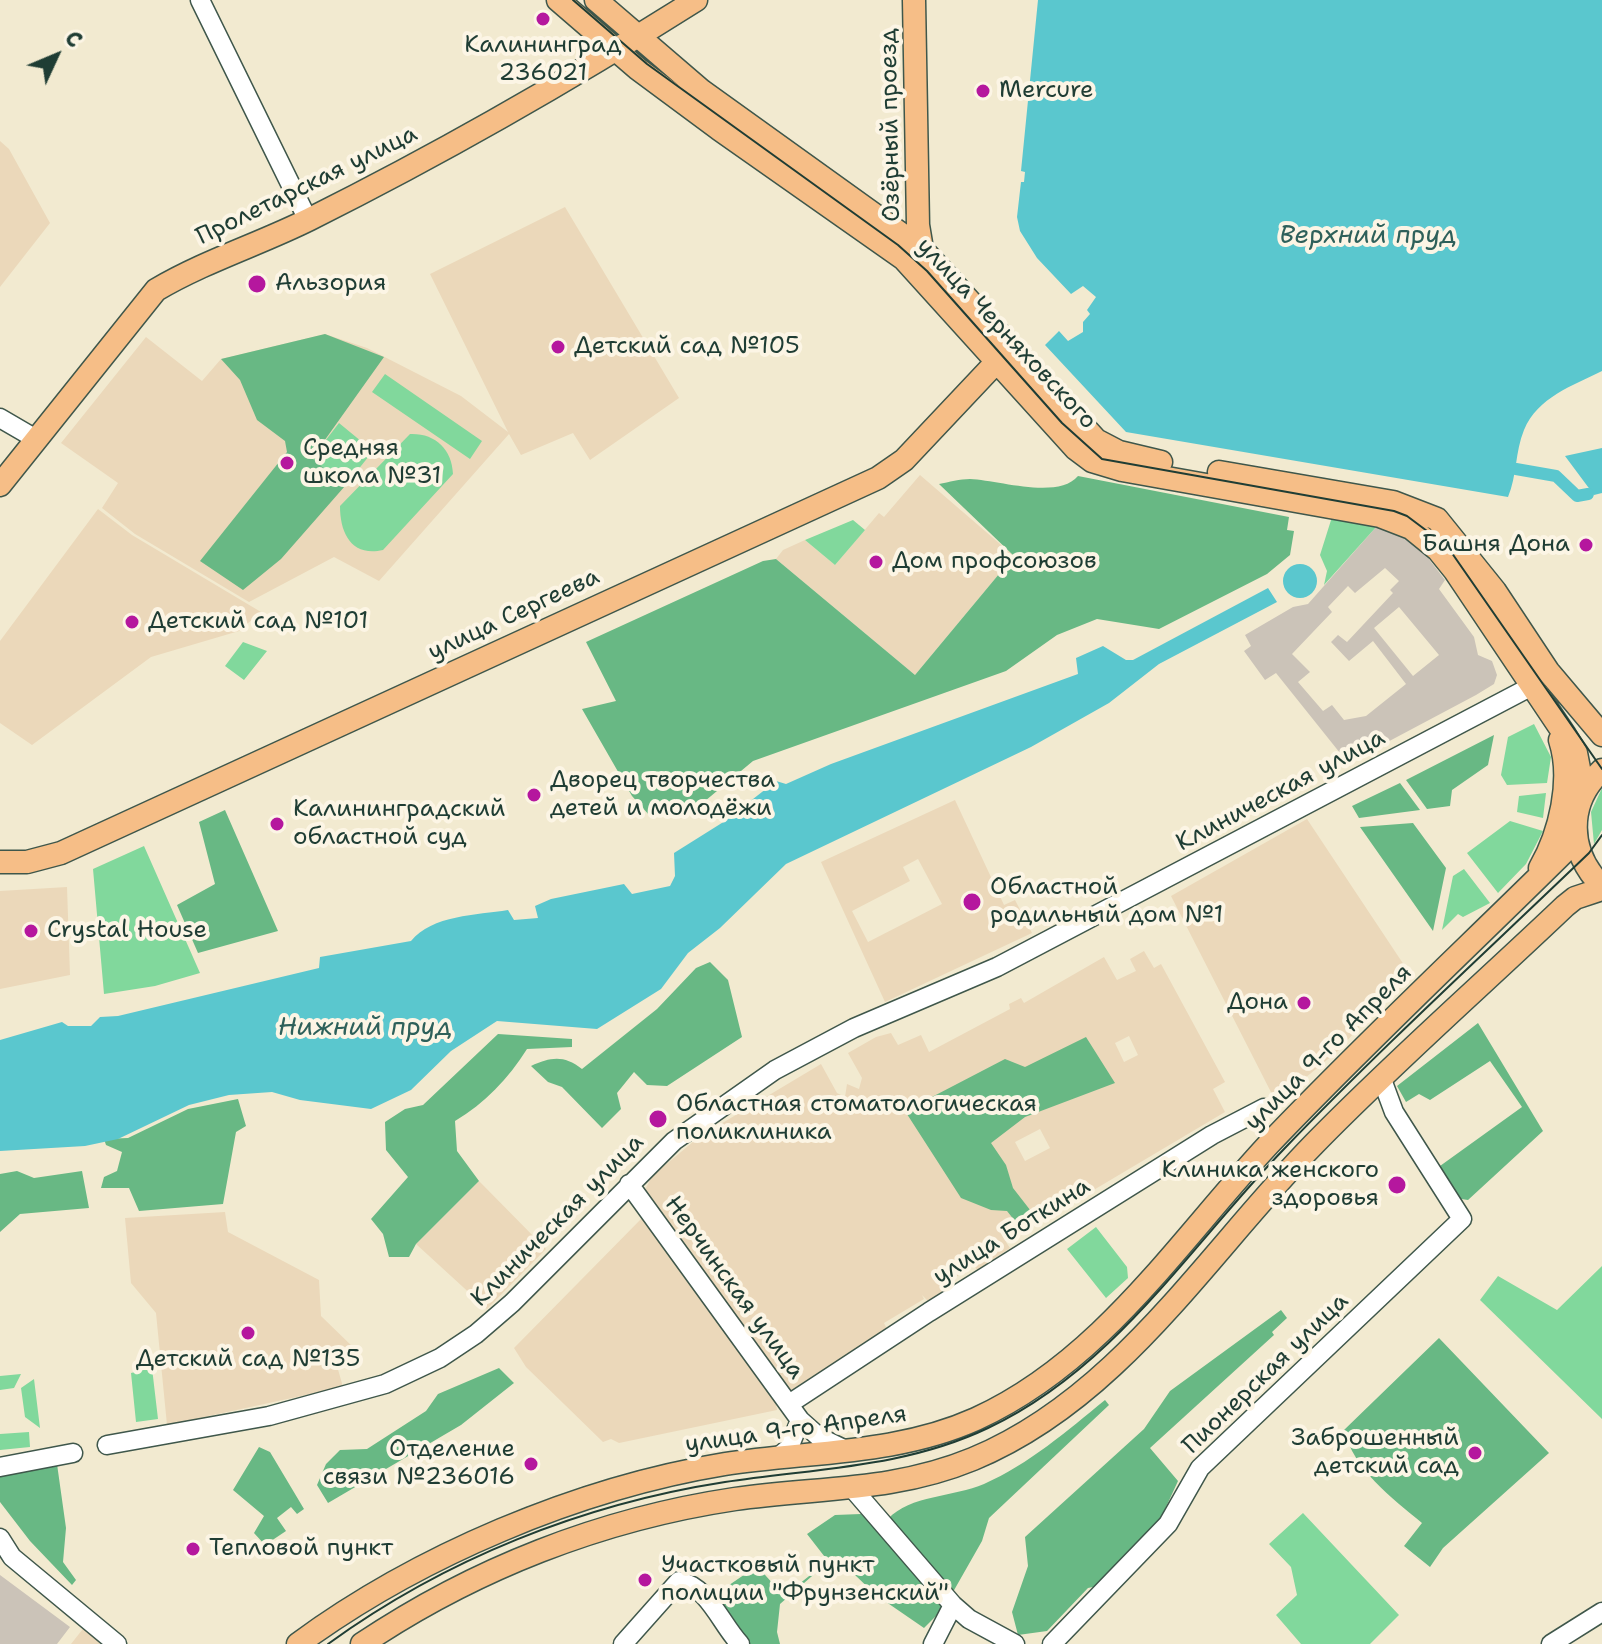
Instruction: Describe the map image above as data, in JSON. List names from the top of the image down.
{
  "streets": {
    "main road": [
      "Озёрный проезд",
      "Пролетарская улица",
      "улица Черняховского",
      "улица Сергеева",
      "улица 9-го Апреля"
    ],
    "street": [
      "Клиническая улица",
      "улица Боткина",
      "Нерчинская улица",
      "Пионерская улица"
    ]
  },
  "crossings": [
    ["Озёрный проезд", "улица Черняховского"],
    ["Пролетарская улица", "улица Черняховского"],
    ["улица Черняховского", "улица Сергеева"],
    ["улица Черняховского", "Клиническая улица"],
    ["Клиническая улица", "Нерчинская улица"],
    ["улица 9-го Апреля", "Нерчинская улица"],
    ["улица Боткина", "Нерчинская улица"]
  ],
  "water": ["Верхний пруд", "Нижний пруд"],
  "places": [
    "Калининград 236021",
    "Mercure",
    "Альзория",
    "Детский сад №105",
    "Средняя школа №31",
    "Башня Дона",
    "Дом профсоюзов",
    "Детский сад №101",
    "Дворец творчества детей и молодёжи",
    "Калининградский областной суд",
    "Областной родильный дом №1",
    "Crystal House",
    "Дона",
    "Областная стоматологическая поликлиника",
    "Клиника женского здоровья",
    "Детский сад №135",
    "Заброшенный детский сад",
    "Отделение связи №236016",
    "Тепловой пункт",
    "Участковый пункт полиции \"Фрунзенский\""
  ],
  "north": "top right"
}
